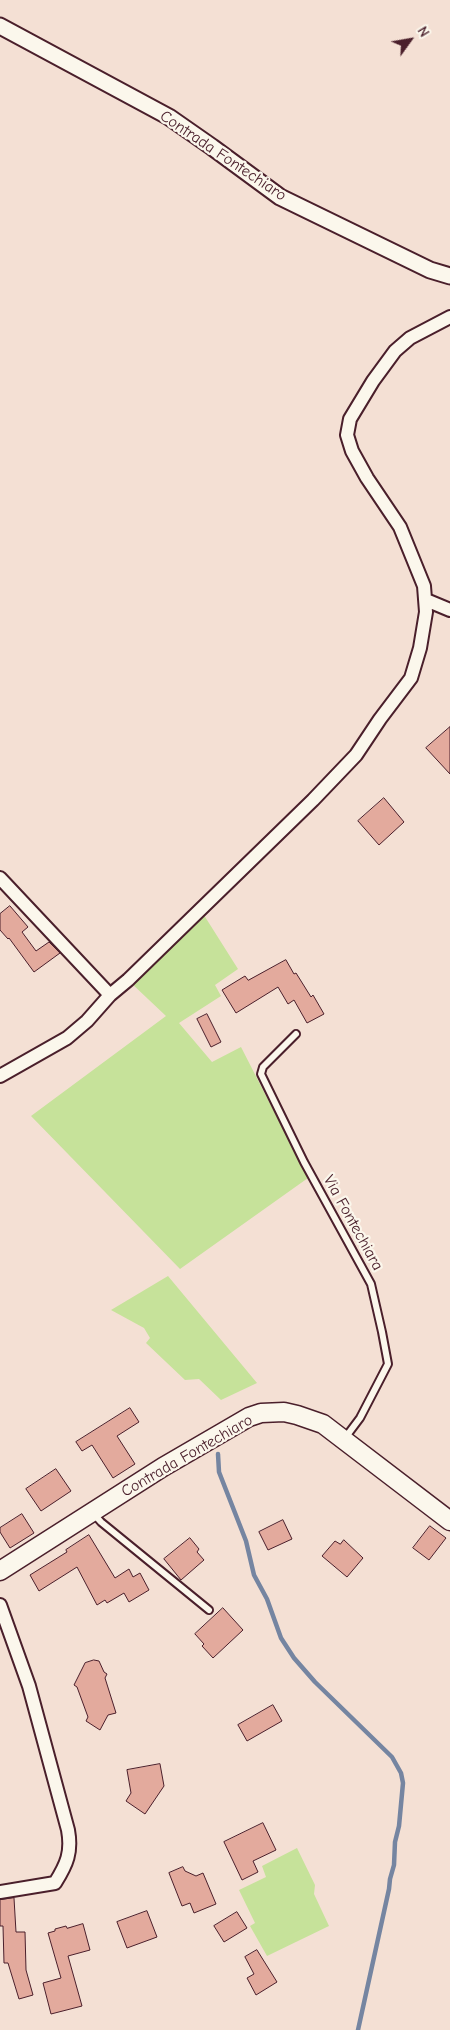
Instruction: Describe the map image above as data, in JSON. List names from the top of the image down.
{
  "streets": {
    "main road": ["Contrada Fontechiaro"],
    "lane": ["Via Fontechiara"]
  },
  "crossings": [
    ["Contrada Fontechiaro", "Via Fontechiara"]
  ],
  "north": "top right"
}
